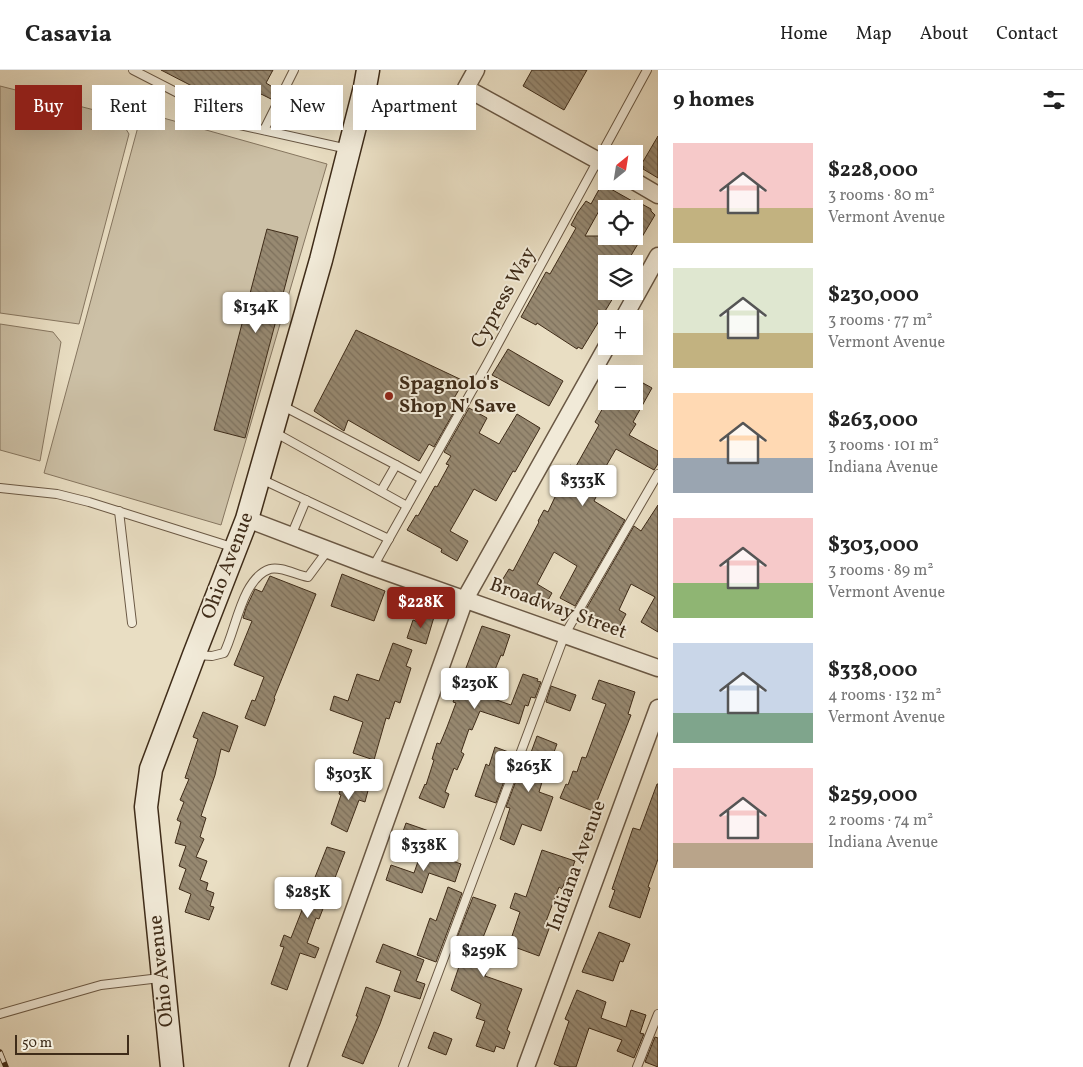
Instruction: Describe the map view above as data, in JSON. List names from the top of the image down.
{
  "streets": {
    "main road": ["Ohio Avenue"],
    "street": ["Broadway Street", "Indiana Avenue"],
    "lane": ["Cypress Way"]
  },
  "crossings": [
    ["Cypress Way", "Broadway Street"],
    ["Ohio Avenue", "Broadway Street"]
  ],
  "places": ["Spagnolo's Shop N' Save"],
  "scale_bar": "50 m",
  "north": "top right",
  "page": {
    "header": "Casavia",
    "nav": [
      "Home",
      "Map",
      "About",
      "Contact"
    ],
    "heading": "9 homes",
    "chip": [
      "Buy",
      "Rent",
      "Filters",
      "New",
      "Apartment"
    ],
    "list": [
      {
        "name": "$228,000",
        "note": "3 rooms · 80 m² · Vermont Avenue"
      },
      {
        "name": "$230,000",
        "note": "3 rooms · 77 m² · Vermont Avenue"
      },
      {
        "name": "$263,000",
        "note": "3 rooms · 101 m² · Indiana Avenue"
      },
      {
        "name": "$303,000",
        "note": "3 rooms · 89 m² · Vermont Avenue"
      },
      {
        "name": "$338,000",
        "note": "4 rooms · 132 m² · Vermont Avenue"
      },
      {
        "name": "$259,000",
        "note": "2 rooms · 74 m² · Indiana Avenue"
      }
    ],
    "map_buttons": ["+", "−"],
    "price": [
      "$134K",
      "$333K",
      "$228K",
      "$230K",
      "$263K",
      "$303K",
      "$338K",
      "$285K",
      "$259K"
    ],
    "scale": "50 m"
  }
}
